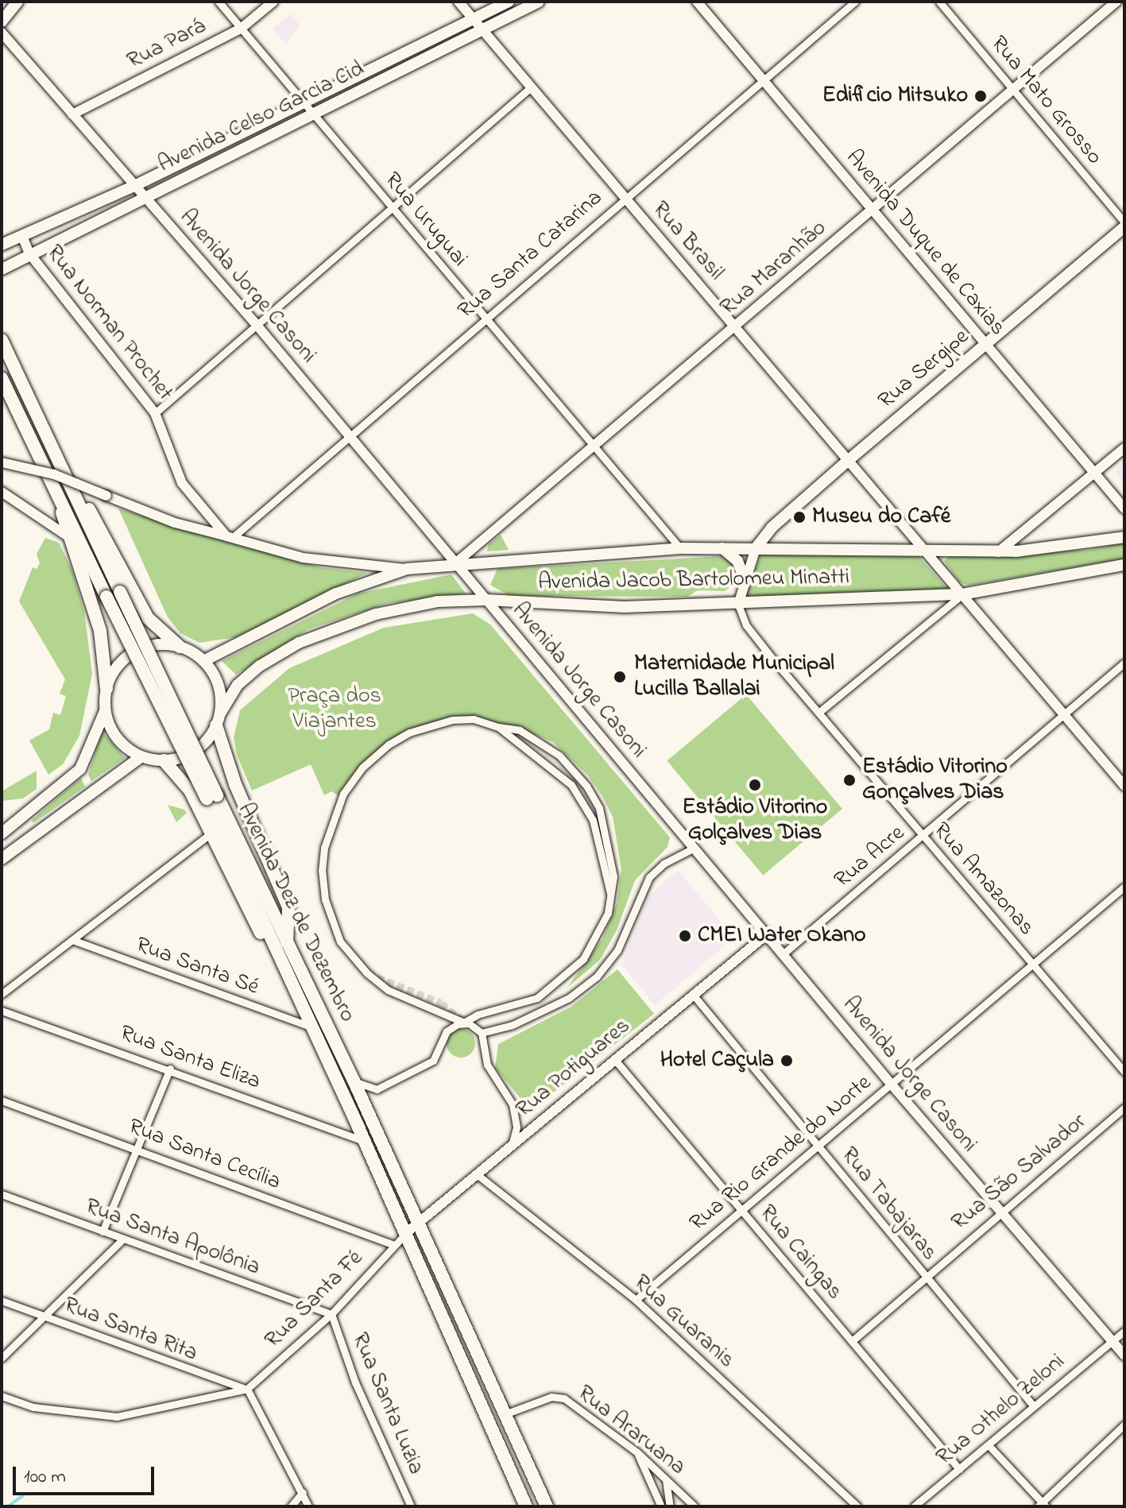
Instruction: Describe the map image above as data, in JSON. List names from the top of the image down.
{
  "streets": {
    "highway": ["Avenida Dez de Dezembro"],
    "main road": ["Avenida Celso Garcia Cid", "Rua Sergipe", "Avenida Jacob Bartolomeu Minatti"],
    "street": [
      "Rua Pará",
      "Rua Mato Grosso",
      "Rua Uruguai",
      "Rua Brasil",
      "Avenida Duque de Caxias",
      "Rua Santa Catarina",
      "Rua Maranhão",
      "Avenida Jorge Casoni",
      "Rua Norman Prochet",
      "Rua Acre",
      "Rua Amazonas",
      "Rua Santa Sé",
      "Rua Santa Eliza",
      "Rua Potiguares",
      "Rua Rio Grande do Norte",
      "Rua Santa Cecília",
      "Rua São Salvador",
      "Rua Tabajaras",
      "Rua Santa Apolônia",
      "Rua Caingas",
      "Rua Santa Fé",
      "Rua Guaranis",
      "Rua Santa Rita",
      "Rua Santa Luzia",
      "Rua Othelo Zeloni",
      "Rua Araruana"
    ]
  },
  "crossings": [
    ["Rua Pará", "Rua Uruguai"],
    ["Rua Pará", "Avenida Jorge Casoni"],
    ["Rua Mato Grosso", "Rua Maranhão"],
    ["Avenida Celso Garcia Cid", "Rua Uruguai"],
    ["Avenida Celso Garcia Cid", "Rua Brasil"],
    ["Avenida Celso Garcia Cid", "Avenida Jorge Casoni"],
    ["Avenida Celso Garcia Cid", "Rua Norman Prochet"],
    ["Rua Uruguai", "Rua Santa Catarina"],
    ["Rua Uruguai", "Rua Maranhão"],
    ["Rua Uruguai", "Avenida Jacob Bartolomeu Minatti"],
    ["Rua Brasil", "Rua Santa Catarina"],
    ["Rua Brasil", "Rua Maranhão"],
    ["Rua Brasil", "Rua Sergipe"],
    ["Rua Brasil", "Avenida Jacob Bartolomeu Minatti"],
    ["Rua Brasil", "Rua Acre"],
    ["Avenida Duque de Caxias", "Rua Santa Catarina"],
    ["Avenida Duque de Caxias", "Rua Maranhão"],
    ["Avenida Duque de Caxias", "Rua Sergipe"],
    ["Rua Santa Catarina", "Avenida Jorge Casoni"],
    ["Rua Santa Catarina", "Rua Norman Prochet"],
    ["Rua Maranhão", "Avenida Jorge Casoni"],
    ["Rua Maranhão", "Avenida Jacob Bartolomeu Minatti"],
    ["Avenida Jorge Casoni", "Avenida Jacob Bartolomeu Minatti"],
    ["Avenida Jorge Casoni", "Rua Acre"],
    ["Avenida Jorge Casoni", "Rua Potiguares"],
    ["Avenida Jorge Casoni", "Rua Rio Grande do Norte"],
    ["Avenida Jorge Casoni", "Rua São Salvador"],
    ["Avenida Jorge Casoni", "Rua Othelo Zeloni"],
    ["Rua Sergipe", "Avenida Jacob Bartolomeu Minatti"],
    ["Avenida Jacob Bartolomeu Minatti", "Rua Amazonas"],
    ["Rua Acre", "Rua Amazonas"],
    ["Rua Amazonas", "Rua Rio Grande do Norte"],
    ["Avenida Dez de Dezembro", "Rua Santa Sé"],
    ["Avenida Dez de Dezembro", "Rua Santa Eliza"],
    ["Avenida Dez de Dezembro", "Rua Potiguares"],
    ["Avenida Dez de Dezembro", "Rua Santa Fé"],
    ["Avenida Dez de Dezembro", "Rua Araruana"],
    ["Rua Potiguares", "Rua Tabajaras"],
    ["Rua Potiguares", "Rua Caingas"],
    ["Rua Potiguares", "Rua Santa Fé"],
    ["Rua Potiguares", "Rua Guaranis"],
    ["Rua Rio Grande do Norte", "Rua Tabajaras"],
    ["Rua Rio Grande do Norte", "Rua Caingas"],
    ["Rua Rio Grande do Norte", "Rua Guaranis"],
    ["Rua Santa Cecília", "Rua Santa Fé"],
    ["Rua São Salvador", "Rua Tabajaras"],
    ["Rua São Salvador", "Rua Caingas"],
    ["Rua Tabajaras", "Rua Othelo Zeloni"],
    ["Rua Santa Apolônia", "Rua Santa Fé"],
    ["Rua Santa Apolônia", "Rua Santa Luzia"],
    ["Rua Caingas", "Rua Othelo Zeloni"],
    ["Rua Santa Fé", "Rua Santa Rita"],
    ["Rua Santa Fé", "Rua Santa Luzia"]
  ],
  "parks": ["Praça dos Viajantes"],
  "places": [
    "Edificio Mitsuko",
    "Museu do Café",
    "Maternidade Municipal Lucilla Ballalai",
    "Estádio Vitorino Gonçalves Dias",
    "Estádio Vitorino Golçalves Dias",
    "CMEI Water Okano",
    "Hotel Caçula"
  ],
  "scale_bar": "100 m"
}
